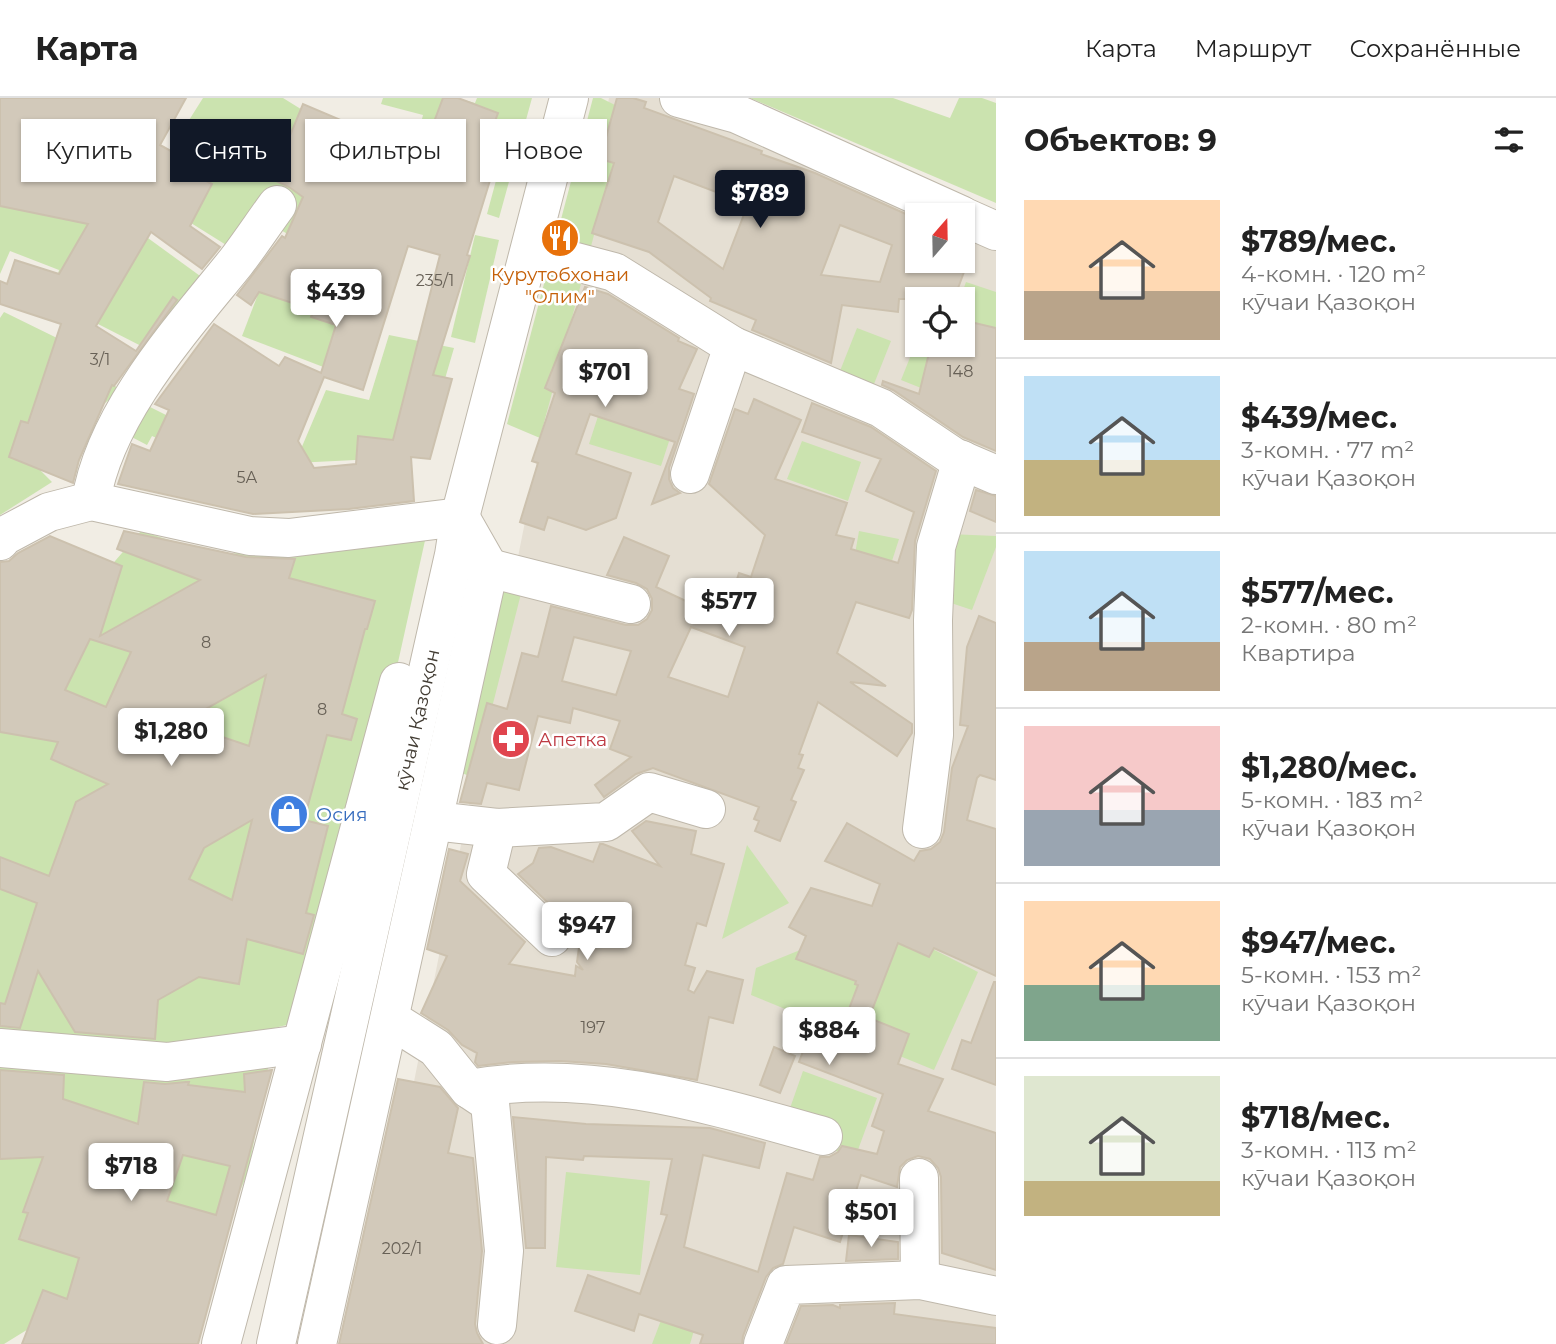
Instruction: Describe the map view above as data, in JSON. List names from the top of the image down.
{
  "streets": {
    "street": ["кӯчаи Қазоқон"]
  },
  "places": {
    "restaurant": ["Курутобхонаи \"Олим\""],
    "pharmacy": ["Апетка"],
    "shop": ["Осия"]
  },
  "house_numbers": [
    "235/1",
    "3/1",
    "148",
    "5А",
    "8",
    "8",
    "197",
    "202/1"
  ],
  "north": "top",
  "page": {
    "header": "Карта",
    "nav": ["Карта", "Маршрут", "Сохранённые"],
    "heading": "Объектов: 9",
    "chip": [
      "Купить",
      "Снять",
      "Фильтры",
      "Новое"
    ],
    "price": [
      "$789",
      "$439",
      "$701",
      "$577",
      "$1,280",
      "$947",
      "$884",
      "$718",
      "$501"
    ],
    "list": [
      {
        "name": "$789/мес.",
        "note": "4-комн. · 120 m² · кӯчаи Қазоқон"
      },
      {
        "name": "$439/мес.",
        "note": "3-комн. · 77 m² · кӯчаи Қазоқон"
      },
      {
        "name": "$577/мес.",
        "note": "2-комн. · 80 m² · Квартира"
      },
      {
        "name": "$1,280/мес.",
        "note": "5-комн. · 183 m² · кӯчаи Қазоқон"
      },
      {
        "name": "$947/мес.",
        "note": "5-комн. · 153 m² · кӯчаи Қазоқон"
      },
      {
        "name": "$718/мес.",
        "note": "3-комн. · 113 m² · кӯчаи Қазоқон"
      }
    ]
  }
}
